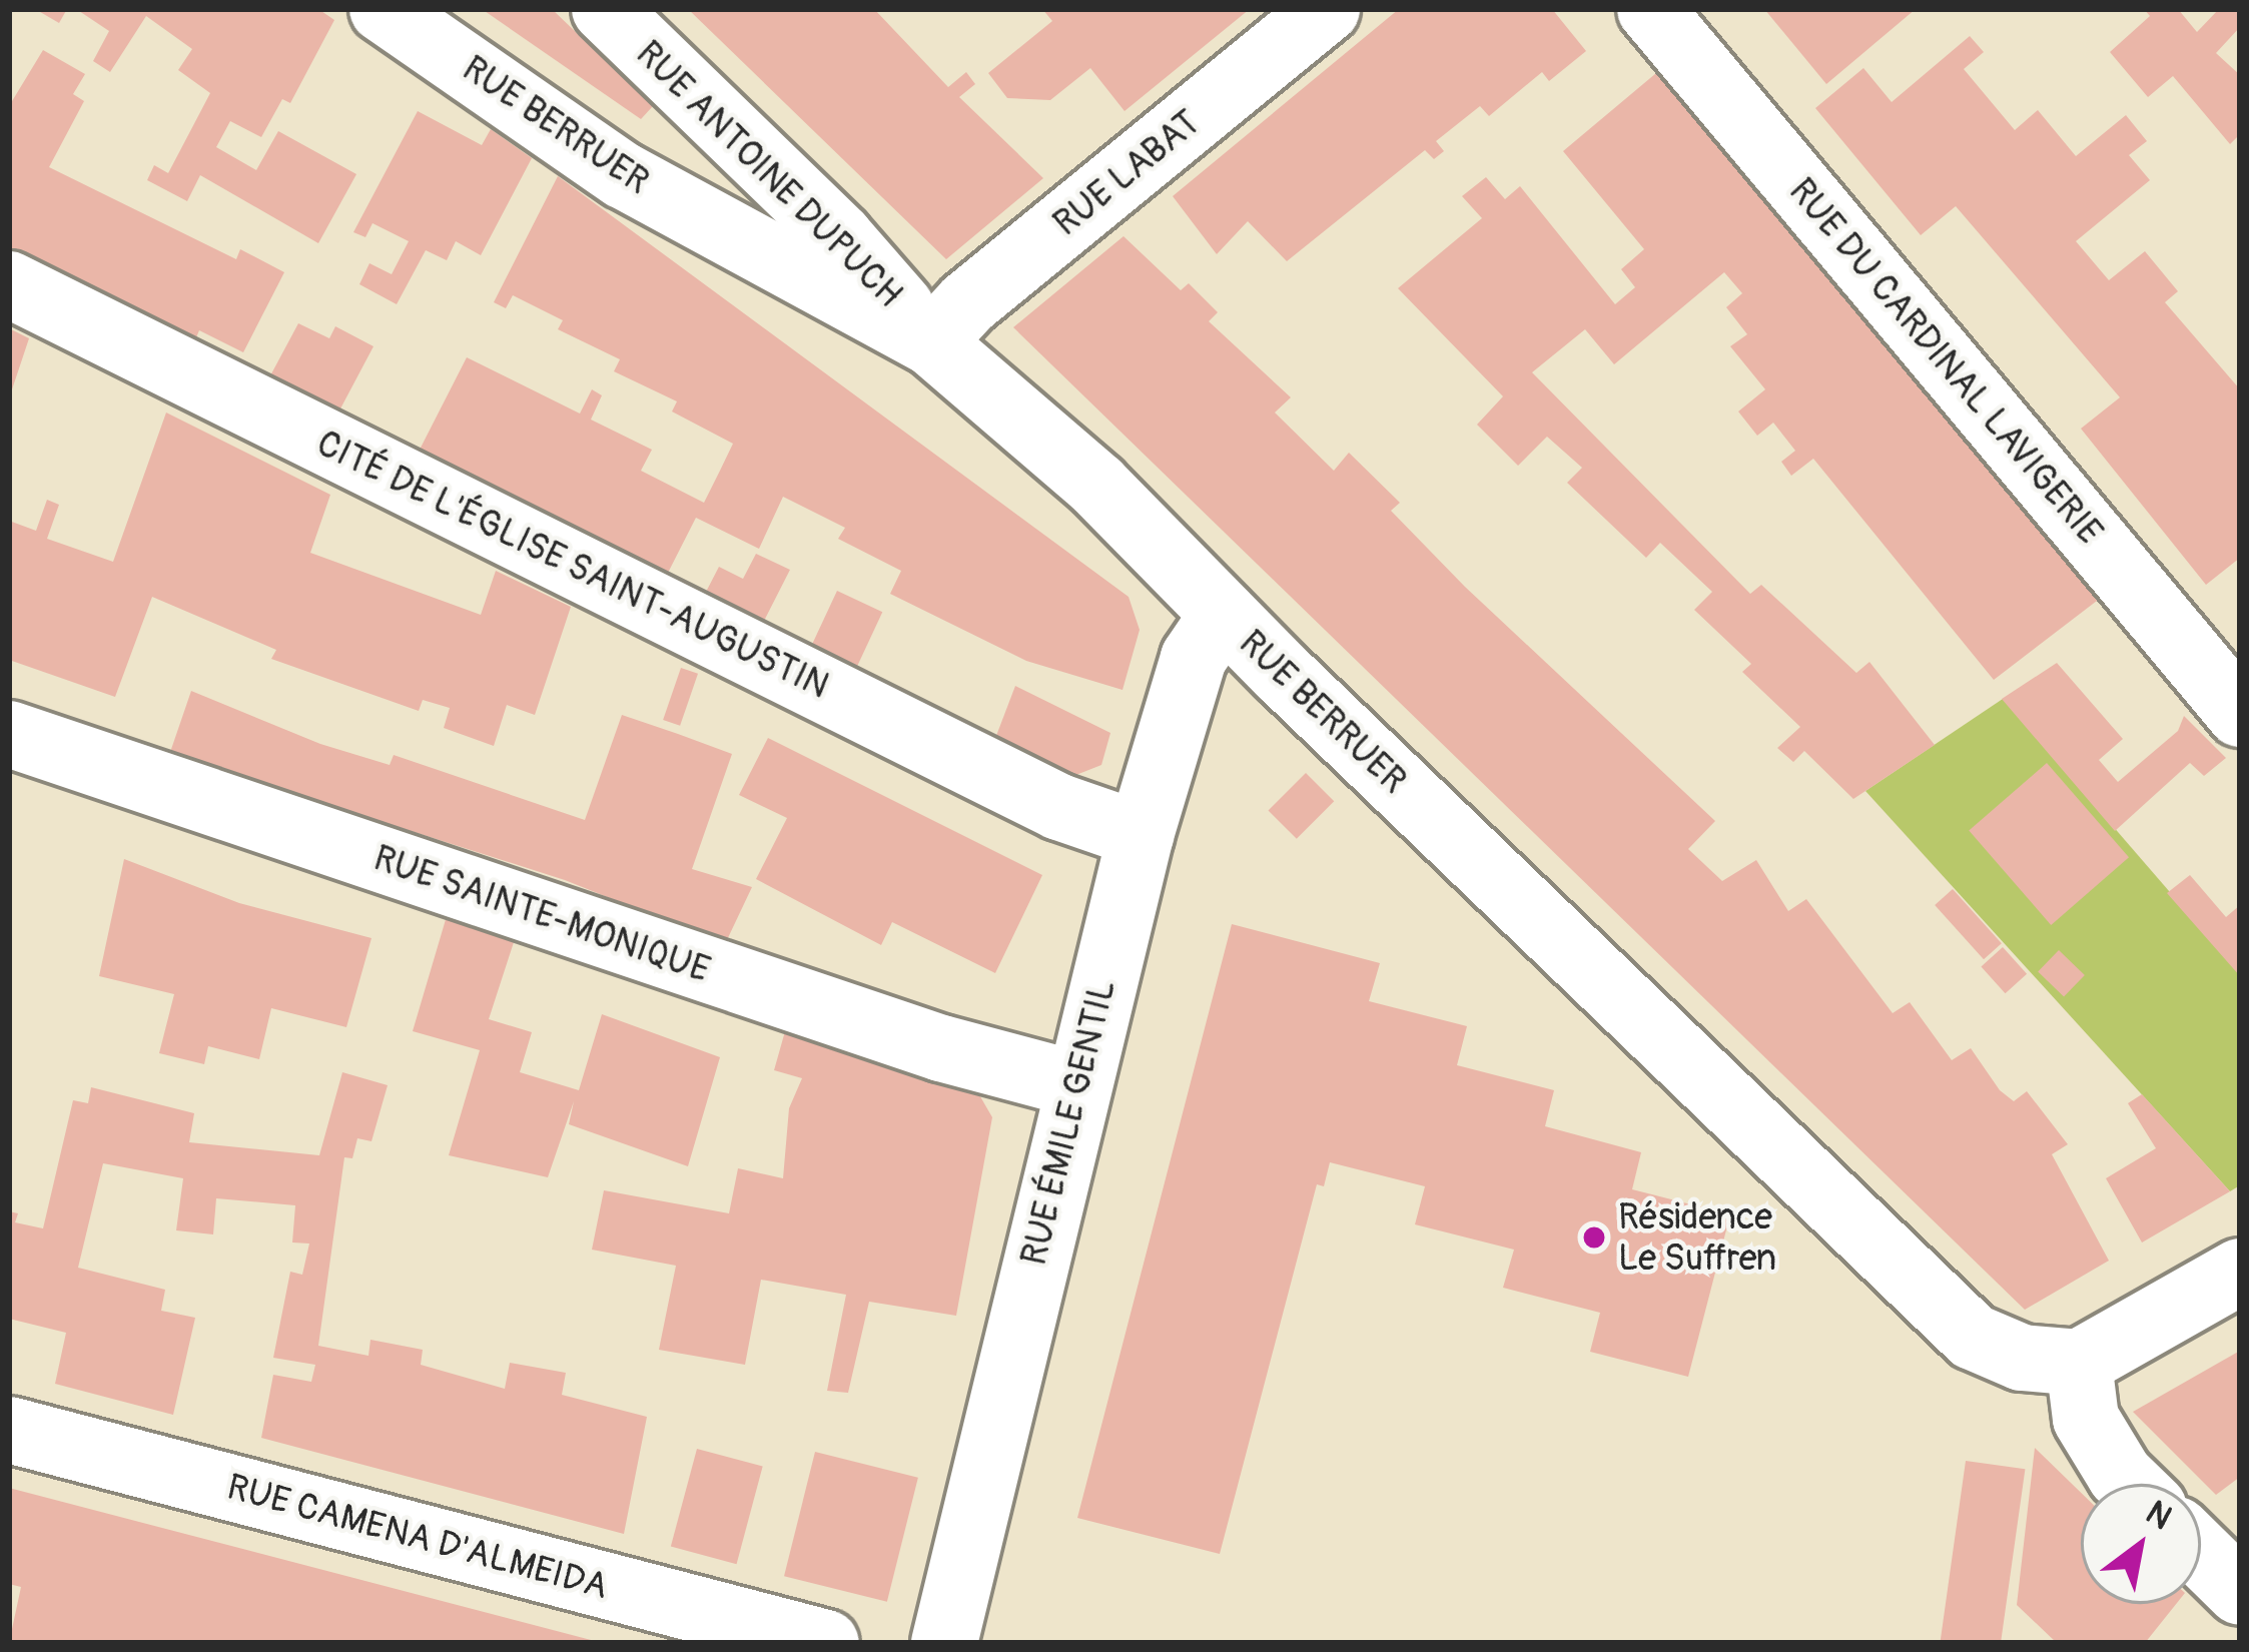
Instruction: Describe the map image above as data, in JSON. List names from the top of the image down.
{
  "streets": {
    "street": [
      "RUE BERRUER",
      "RUE LABAT",
      "RUE ANTOINE DUPUCH",
      "RUE DU CARDINAL LAVIGERIE",
      "CITÉ DE L'ÉGLISE SAINT-AUGUSTIN",
      "RUE SAINTE-MONIQUE",
      "RUE ÉMILE GENTIL",
      "RUE CAMENA D'ALMEIDA"
    ]
  },
  "crossings": [
    ["RUE BERRUER", "RUE LABAT"],
    ["RUE BERRUER", "RUE ANTOINE DUPUCH"],
    ["RUE BERRUER", "RUE ÉMILE GENTIL"],
    ["RUE LABAT", "RUE ANTOINE DUPUCH"],
    ["CITÉ DE L'ÉGLISE SAINT-AUGUSTIN", "RUE ÉMILE GENTIL"],
    ["RUE SAINTE-MONIQUE", "RUE ÉMILE GENTIL"]
  ],
  "places": ["Résidence Le Suffren"],
  "north": "top right"
}
